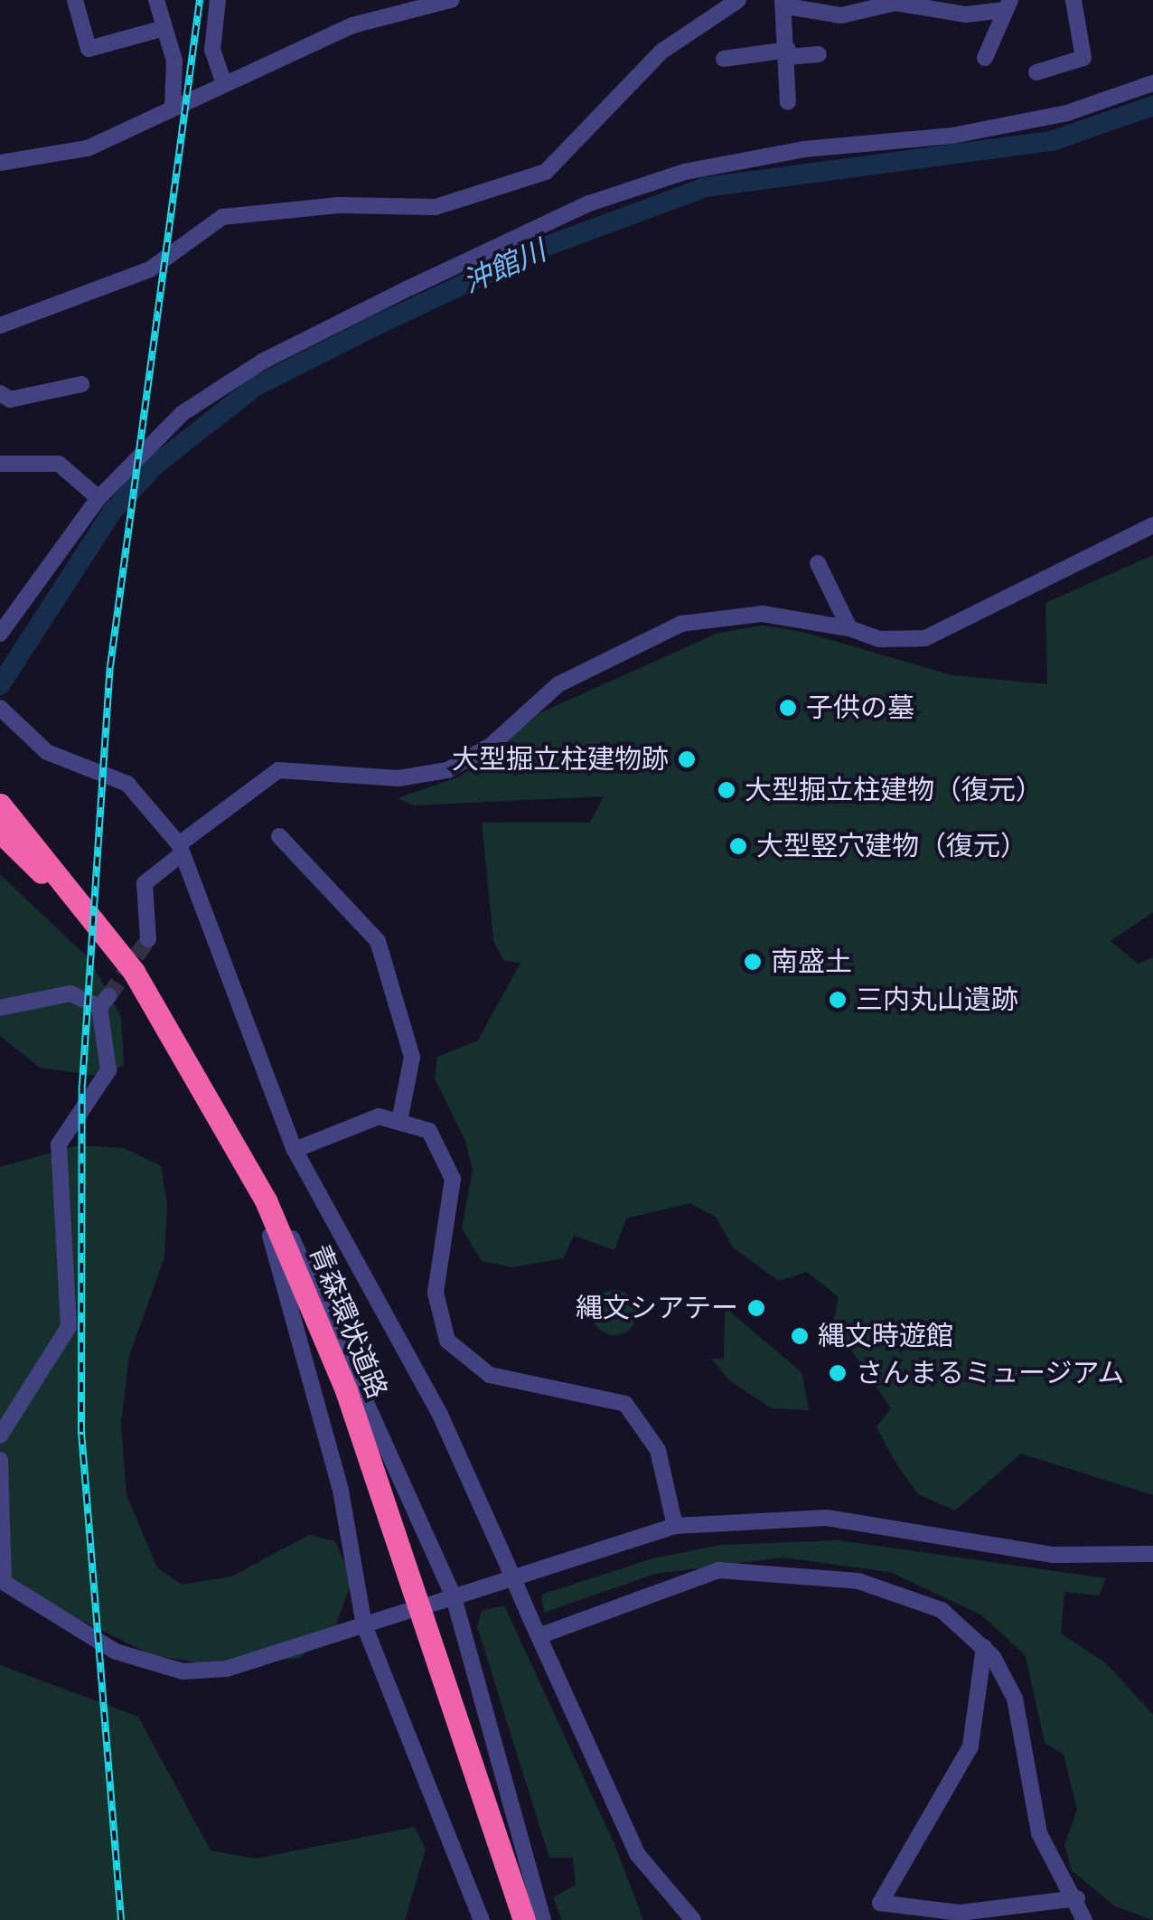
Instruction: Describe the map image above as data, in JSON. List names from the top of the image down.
{
  "streets": {
    "highway": ["青森環状道路"]
  },
  "water": ["沖館川"],
  "places": [
    "子供の墓",
    "大型掘立柱建物跡",
    "大型掘立柱建物（復元）",
    "大型竪穴建物（復元）",
    "南盛土",
    "三内丸山遺跡",
    "縄文シアテー",
    "縄文時遊館",
    "さんまるミュージアム"
  ]
}
